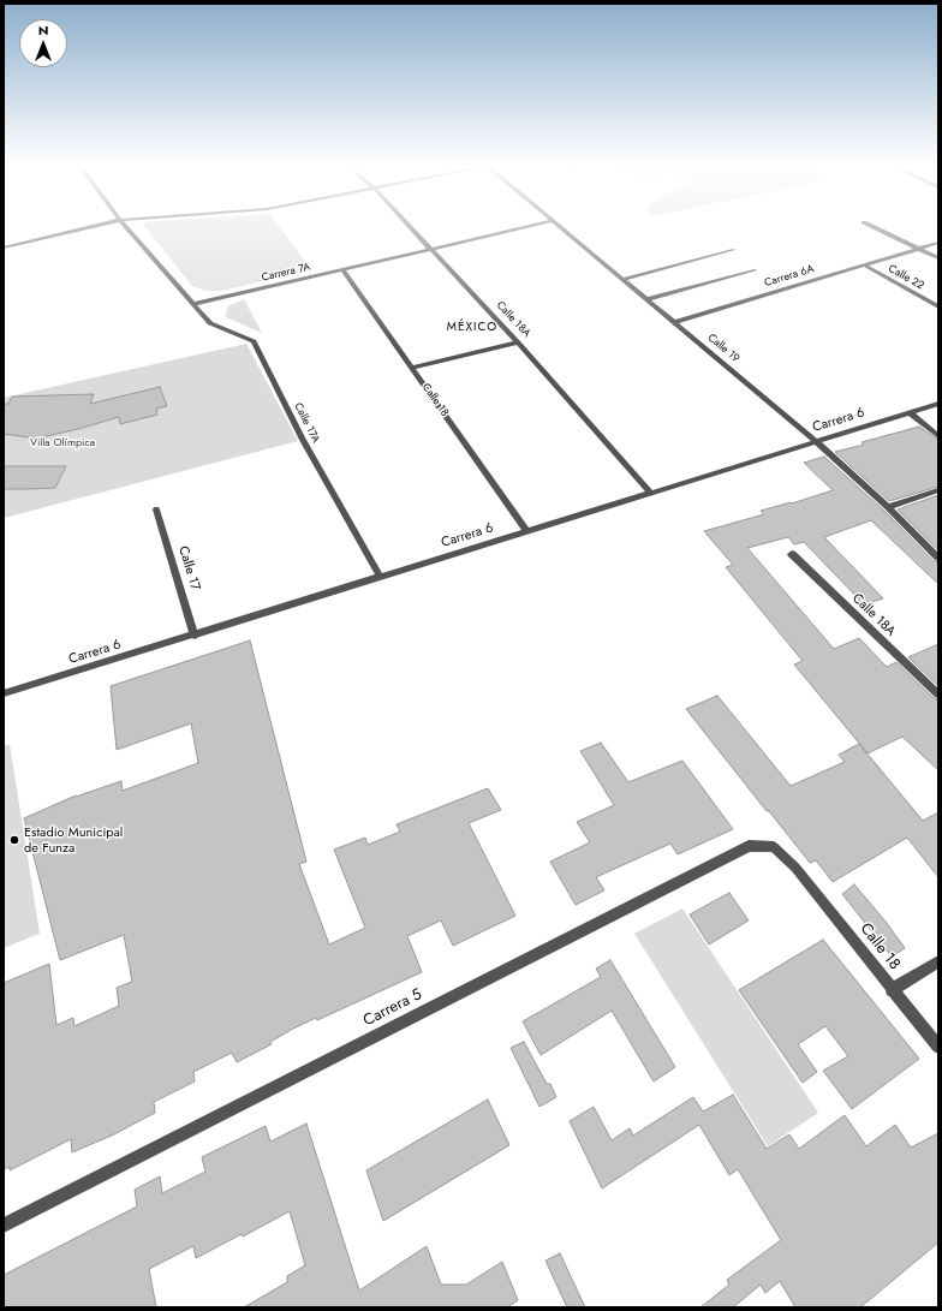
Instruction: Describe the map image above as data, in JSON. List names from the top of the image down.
{
  "streets": {
    "street": [
      "Carrera 7A",
      "Carrera 6A",
      "Calle 22",
      "Calle 18A",
      "Calle 19",
      "Calle 18",
      "Carrera 6",
      "Calle 17A",
      "Calle 17",
      "Carrera 5"
    ]
  },
  "crossings": [
    ["Carrera 7A", "Calle 18A"],
    ["Carrera 7A", "Calle 18"],
    ["Carrera 7A", "Calle 17A"],
    ["Carrera 6A", "Calle 22"],
    ["Carrera 6A", "Calle 19"],
    ["Calle 18A", "Carrera 6"],
    ["Calle 19", "Carrera 6"],
    ["Calle 18", "Carrera 6"],
    ["Calle 18", "Carrera 5"],
    ["Carrera 6", "Calle 17A"],
    ["Carrera 6", "Calle 17"]
  ],
  "districts": ["MÉXICO"],
  "parks": ["Villa Olímpica"],
  "places": ["Estadio Municipal de Funza"],
  "north": "top"
}
